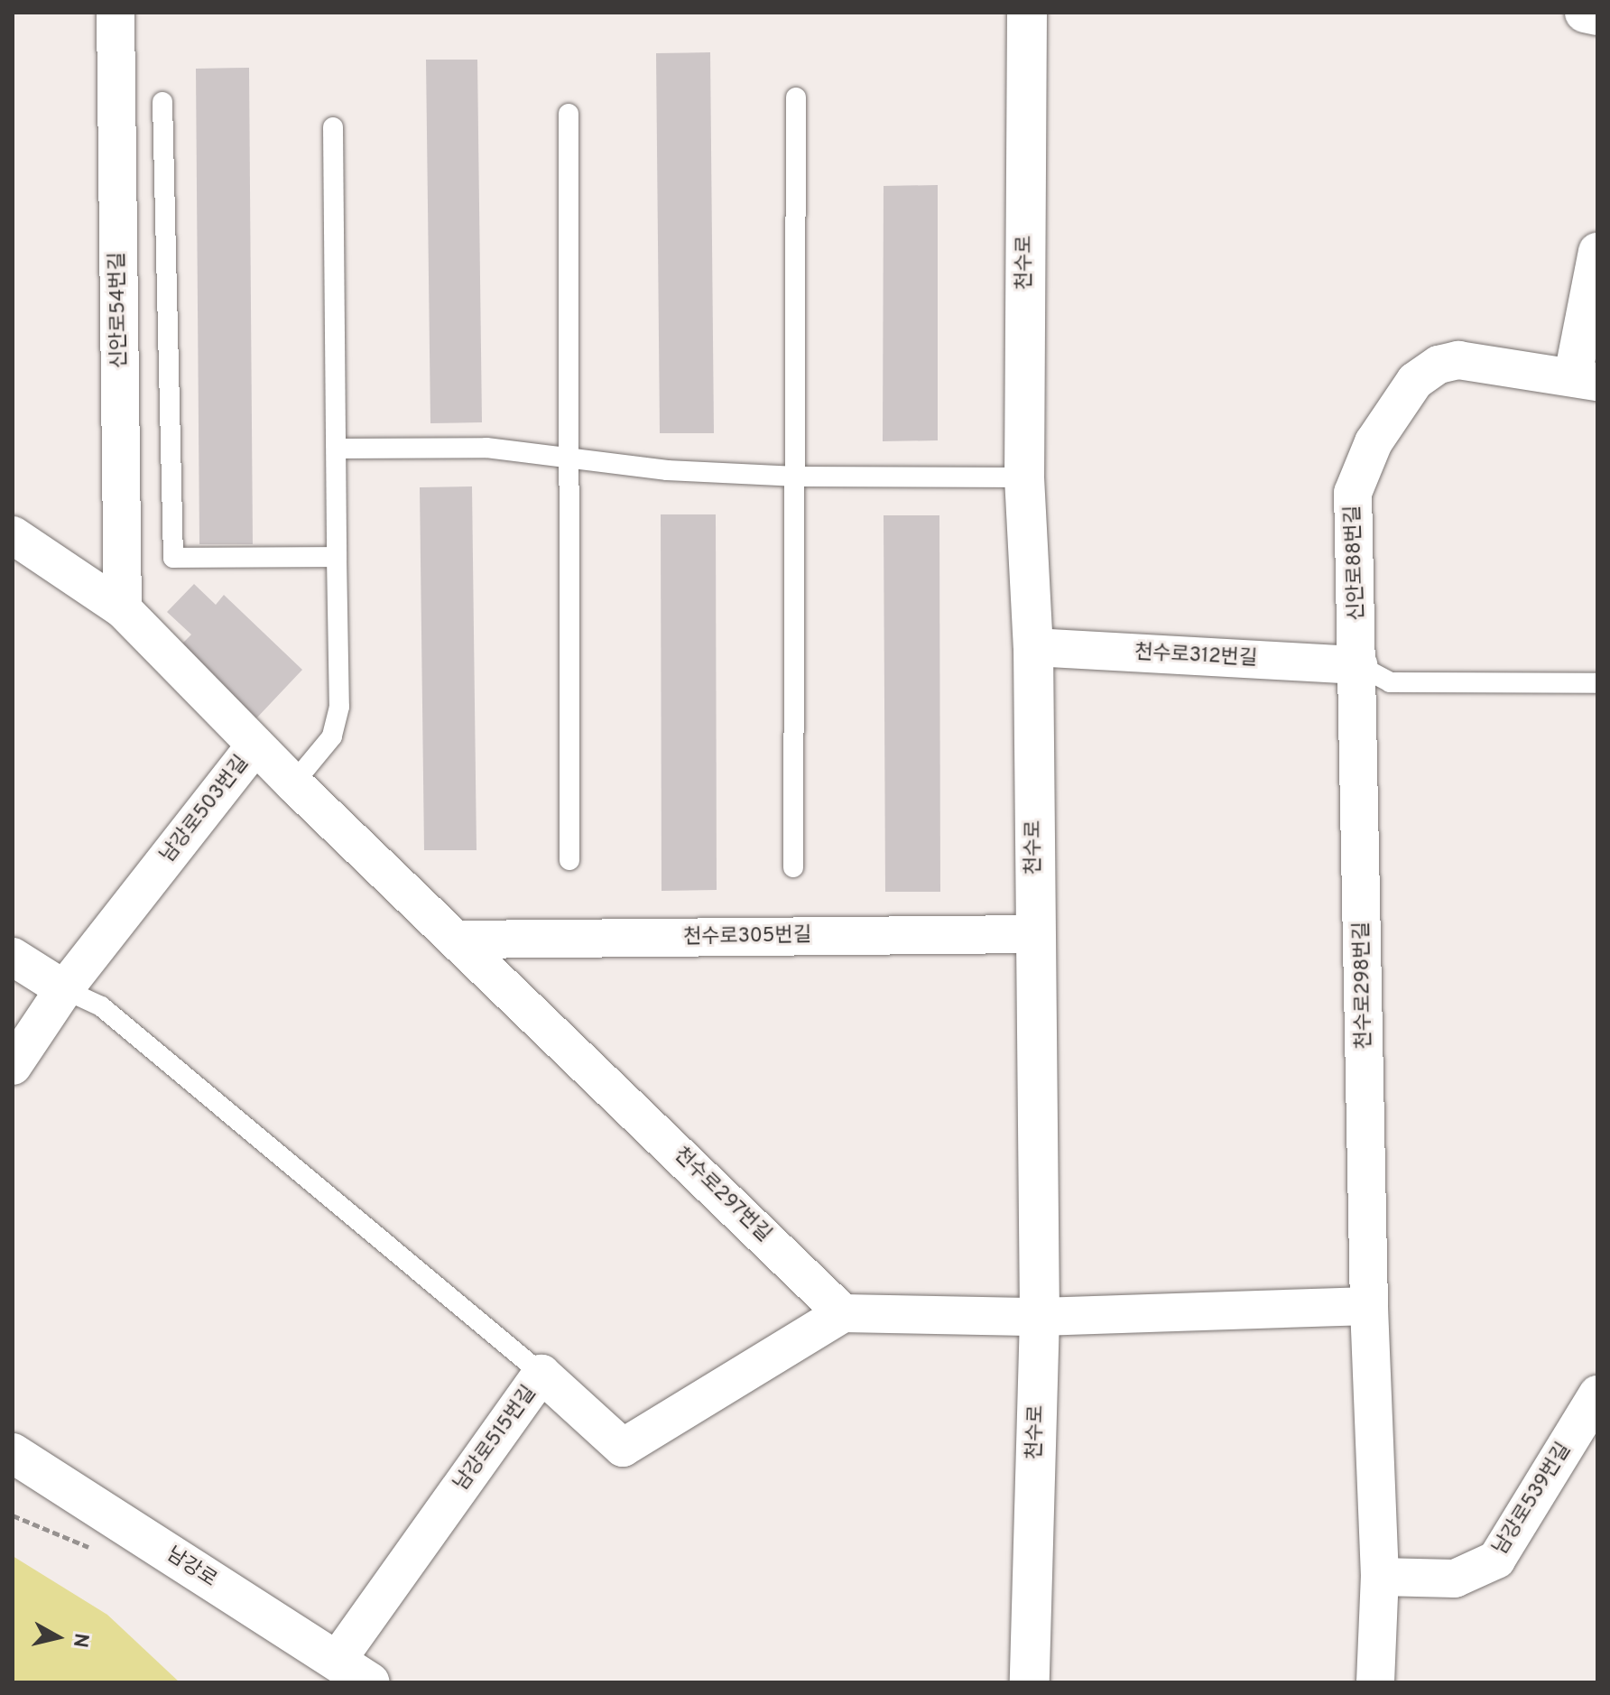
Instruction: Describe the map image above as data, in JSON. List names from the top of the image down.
{
  "streets": {
    "street": [
      "천수로",
      "신안로54번길",
      "신안로88번길",
      "천수로312번길",
      "남강로503번길",
      "천수로305번길",
      "천수로298번길",
      "천수로297번길",
      "남강로515번길",
      "남강로539번길",
      "남강로"
    ]
  },
  "crossings": [
    ["천수로", "천수로312번길"],
    ["천수로", "천수로305번길"],
    ["신안로88번길", "천수로312번길"],
    ["신안로88번길", "천수로298번길"],
    ["천수로312번길", "천수로298번길"],
    ["남강로503번길", "천수로305번길"],
    ["남강로503번길", "천수로297번길"],
    ["천수로305번길", "천수로297번길"],
    ["천수로298번길", "남강로539번길"],
    ["천수로297번길", "남강로515번길"],
    ["남강로515번길", "남강로"]
  ],
  "north": "right"
}
